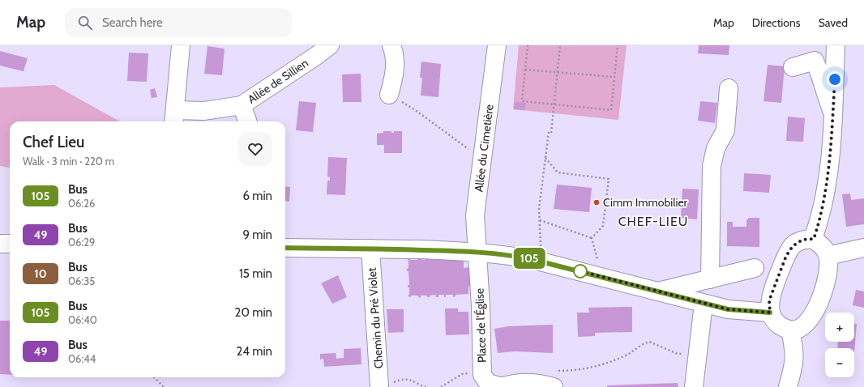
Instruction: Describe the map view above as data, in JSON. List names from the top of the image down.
{
  "streets": {
    "main road": [
      "Allée de Sillien",
      "Allée du Cimetière",
      "Chemin du Pré Violet",
      "Place de l'Église"
    ]
  },
  "crossings": [
    ["Allée du Cimetière", "Place de l'Église"]
  ],
  "districts": ["CHEF-LIEU"],
  "places": ["Cimm Immobilier"],
  "lines": ["bus line 105"],
  "page": {
    "header": "Map",
    "search": "Search here",
    "nav": ["Map", "Directions", "Saved"],
    "on_map": "105",
    "heading": ["Chef Lieu", "Walk · 3 min · 220 m"],
    "list": [
      {
        "mark": "105",
        "name": "Bus",
        "note": "06:26",
        "value": "6 min"
      },
      {
        "mark": "49",
        "name": "Bus",
        "note": "06:29",
        "value": "9 min"
      },
      {
        "mark": "10",
        "name": "Bus",
        "note": "06:35",
        "value": "15 min"
      },
      {
        "mark": "105",
        "name": "Bus",
        "note": "06:40",
        "value": "20 min"
      },
      {
        "mark": "49",
        "name": "Bus",
        "note": "06:44",
        "value": "24 min"
      }
    ],
    "map_buttons": ["+", "−"]
  }
}
